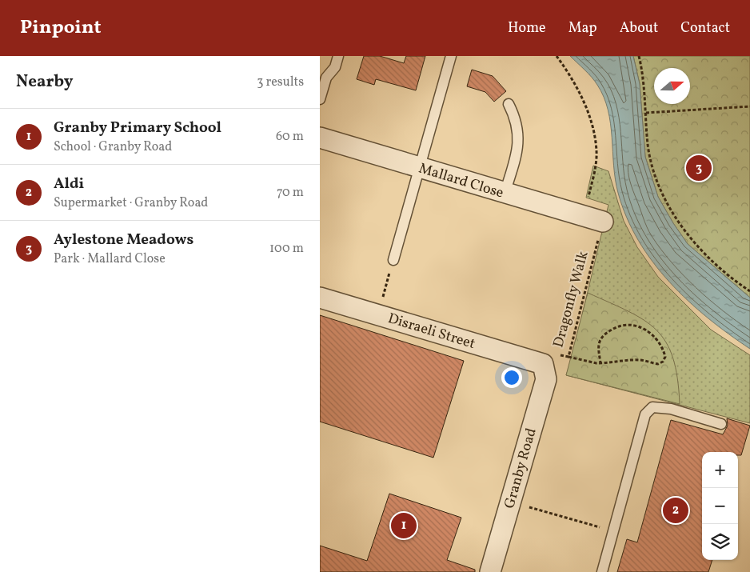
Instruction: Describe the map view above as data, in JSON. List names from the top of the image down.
{
  "streets": {
    "street": ["Mallard Close", "Disraeli Street", "Granby Road"],
    "path": ["Dragonfly Walk"]
  },
  "crossings": [
    ["Mallard Close", "Dragonfly Walk"],
    ["Dragonfly Walk", "Disraeli Street"],
    ["Dragonfly Walk", "Granby Road"],
    ["Disraeli Street", "Granby Road"]
  ],
  "north": "right",
  "page": {
    "header": "Pinpoint",
    "nav": [
      "Home",
      "Map",
      "About",
      "Contact"
    ],
    "heading": ["Nearby", "3 results"],
    "list": [
      {
        "mark": "1",
        "name": "Granby Primary School",
        "note": "School · Granby Road",
        "value": "60 m"
      },
      {
        "mark": "2",
        "name": "Aldi",
        "note": "Supermarket · Granby Road",
        "value": "70 m"
      },
      {
        "mark": "3",
        "name": "Aylestone Meadows",
        "note": "Park · Mallard Close",
        "value": "100 m"
      }
    ],
    "pins": ["3", "2", "1"],
    "map_buttons": ["+", "−"]
  }
}
